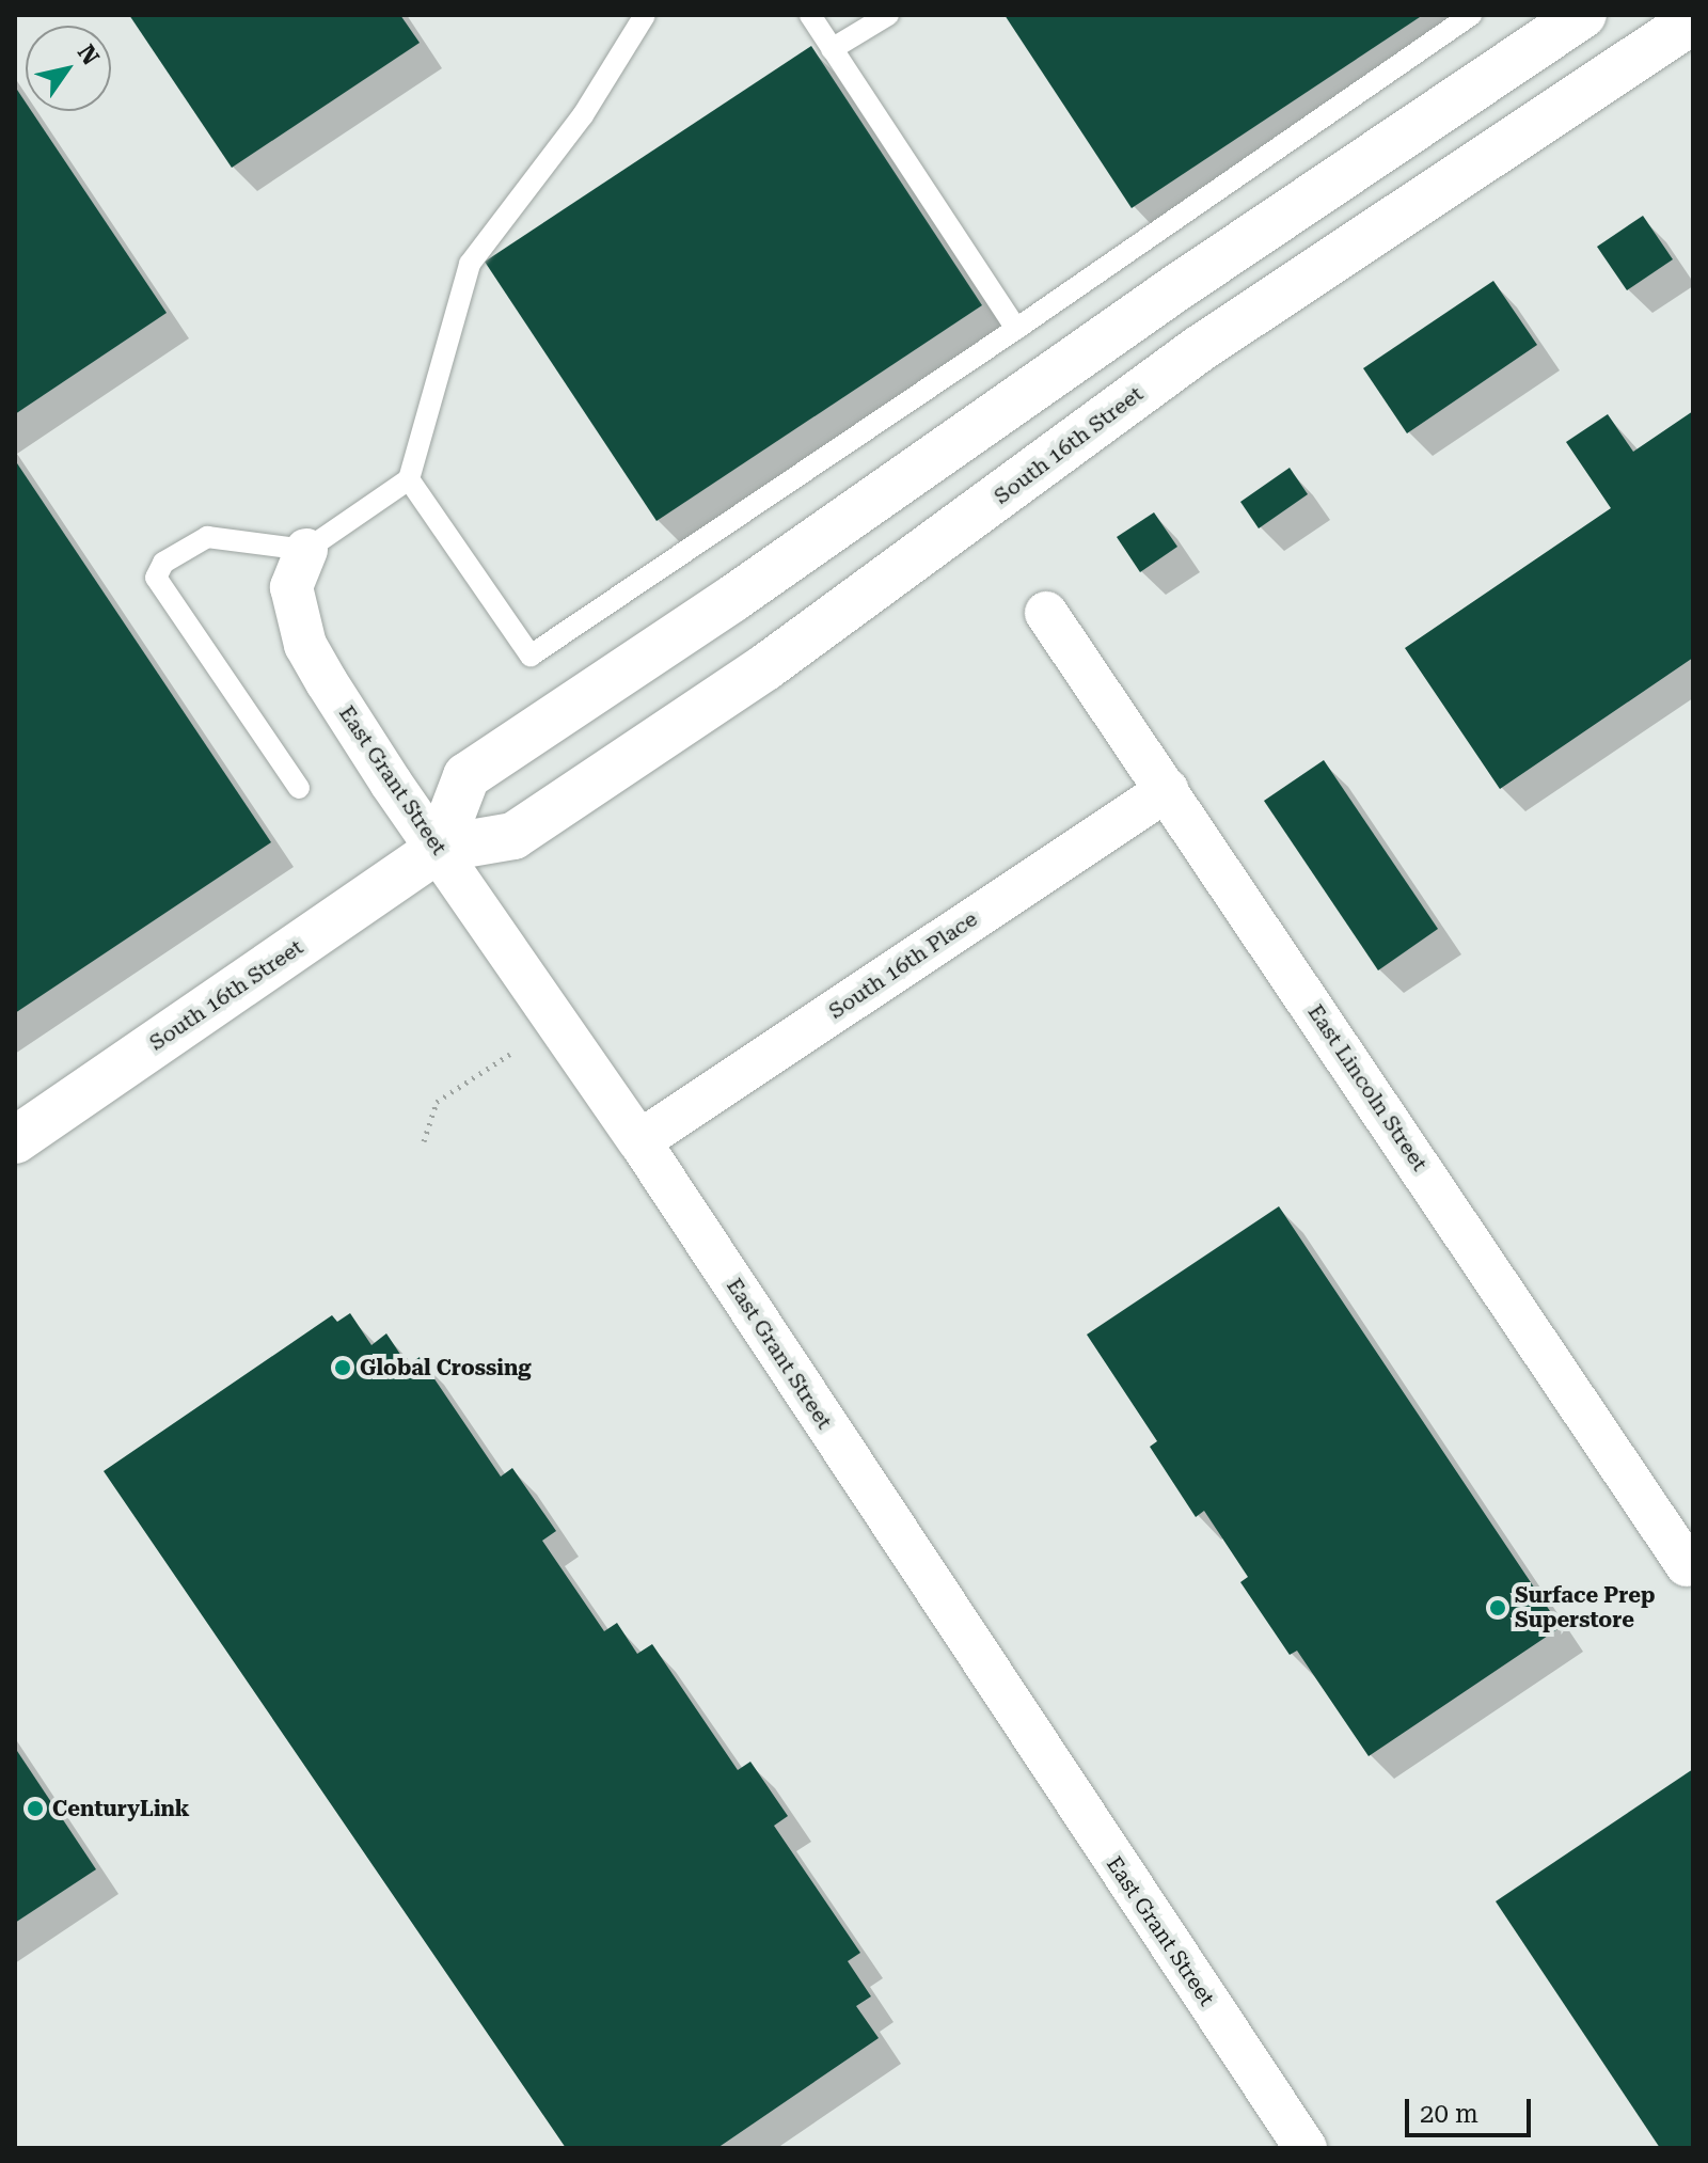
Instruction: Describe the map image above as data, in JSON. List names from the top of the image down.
{
  "streets": {
    "main road": ["South 16th Street"],
    "street": ["East Grant Street", "South 16th Place", "East Lincoln Street"]
  },
  "crossings": [
    ["South 16th Street", "East Grant Street"],
    ["East Grant Street", "South 16th Place"],
    ["South 16th Place", "East Lincoln Street"]
  ],
  "places": ["Global Crossing", "Surface Prep Superstore", "CenturyLink"],
  "scale_bar": "20 m",
  "north": "top right"
}
